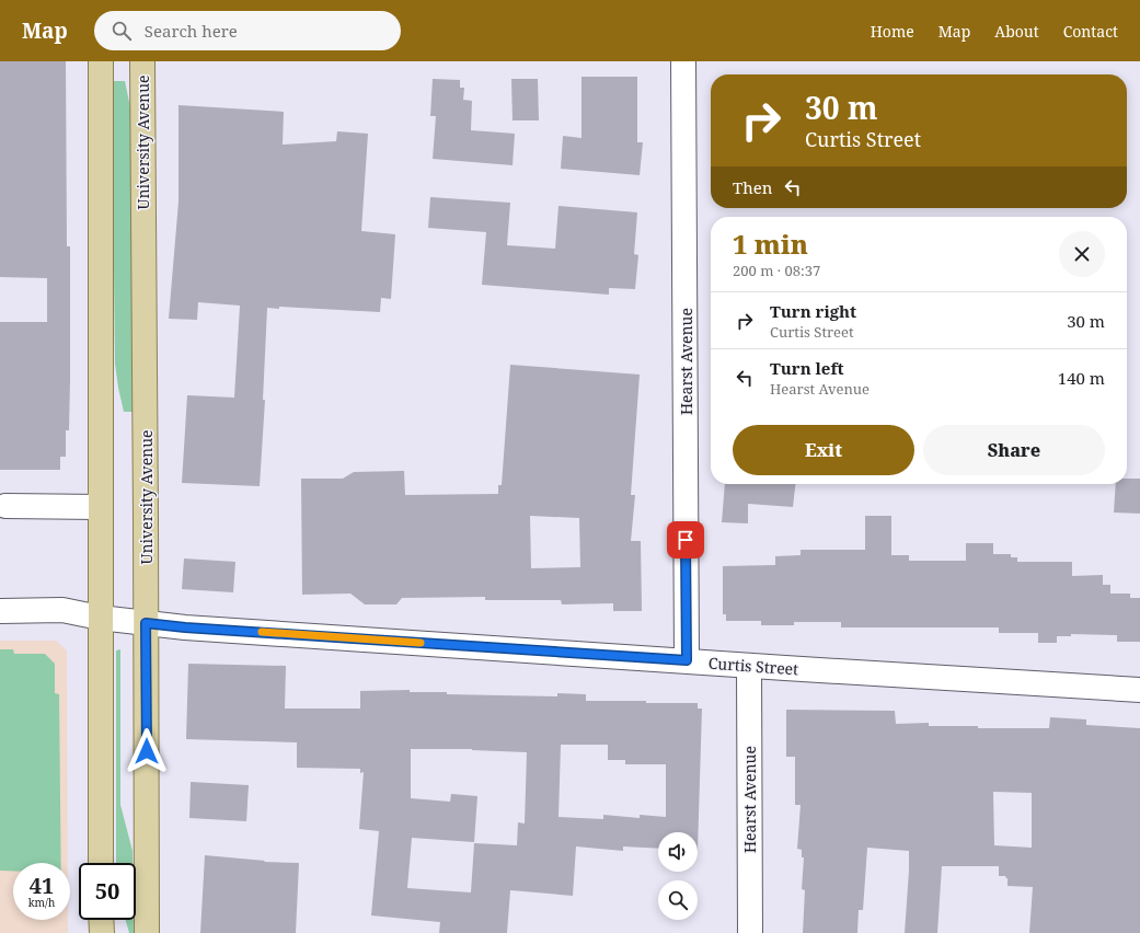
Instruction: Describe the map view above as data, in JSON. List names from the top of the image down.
{
  "streets": {
    "main road": ["University Avenue"],
    "street": ["Hearst Avenue", "Curtis Street"]
  },
  "crossings": [
    ["University Avenue", "Curtis Street"],
    ["Hearst Avenue", "Curtis Street"]
  ],
  "page": {
    "header": "Map",
    "search": "Search here",
    "nav": [
      "Home",
      "Map",
      "About",
      "Contact"
    ],
    "turn": ["30 m", "Curtis Street"],
    "then": "Then",
    "heading": ["1 min", "200 m · 08:37"],
    "list": [
      {
        "name": "Turn right",
        "note": "Curtis Street",
        "value": "30 m"
      },
      {
        "name": "Turn left",
        "note": "Hearst Avenue",
        "value": "140 m"
      }
    ],
    "buttons": ["Exit", "Share"],
    "speed": "41 km/h",
    "limit": "50"
  }
}
